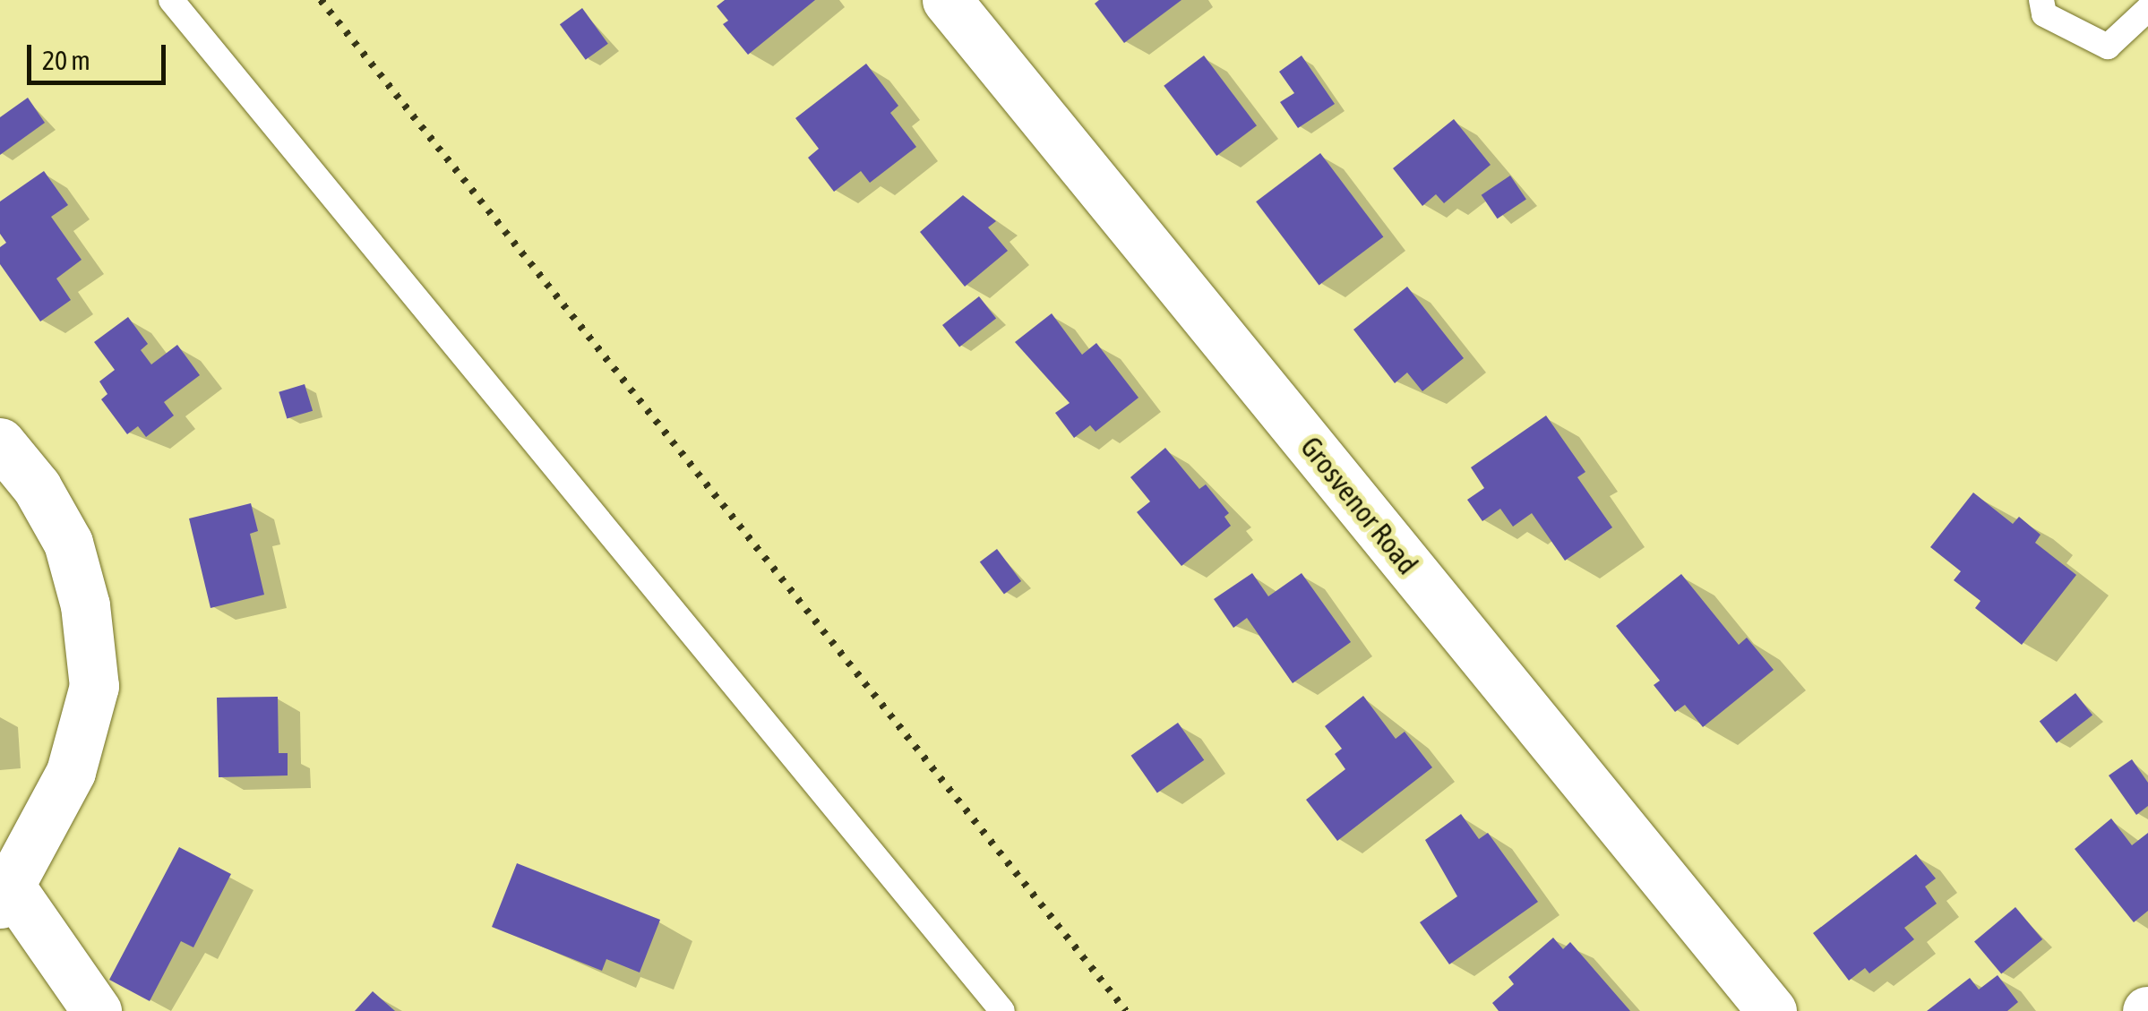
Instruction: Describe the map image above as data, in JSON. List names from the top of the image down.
{
  "streets": {
    "street": ["Grosvenor Road"]
  },
  "scale_bar": "20 m"
}
